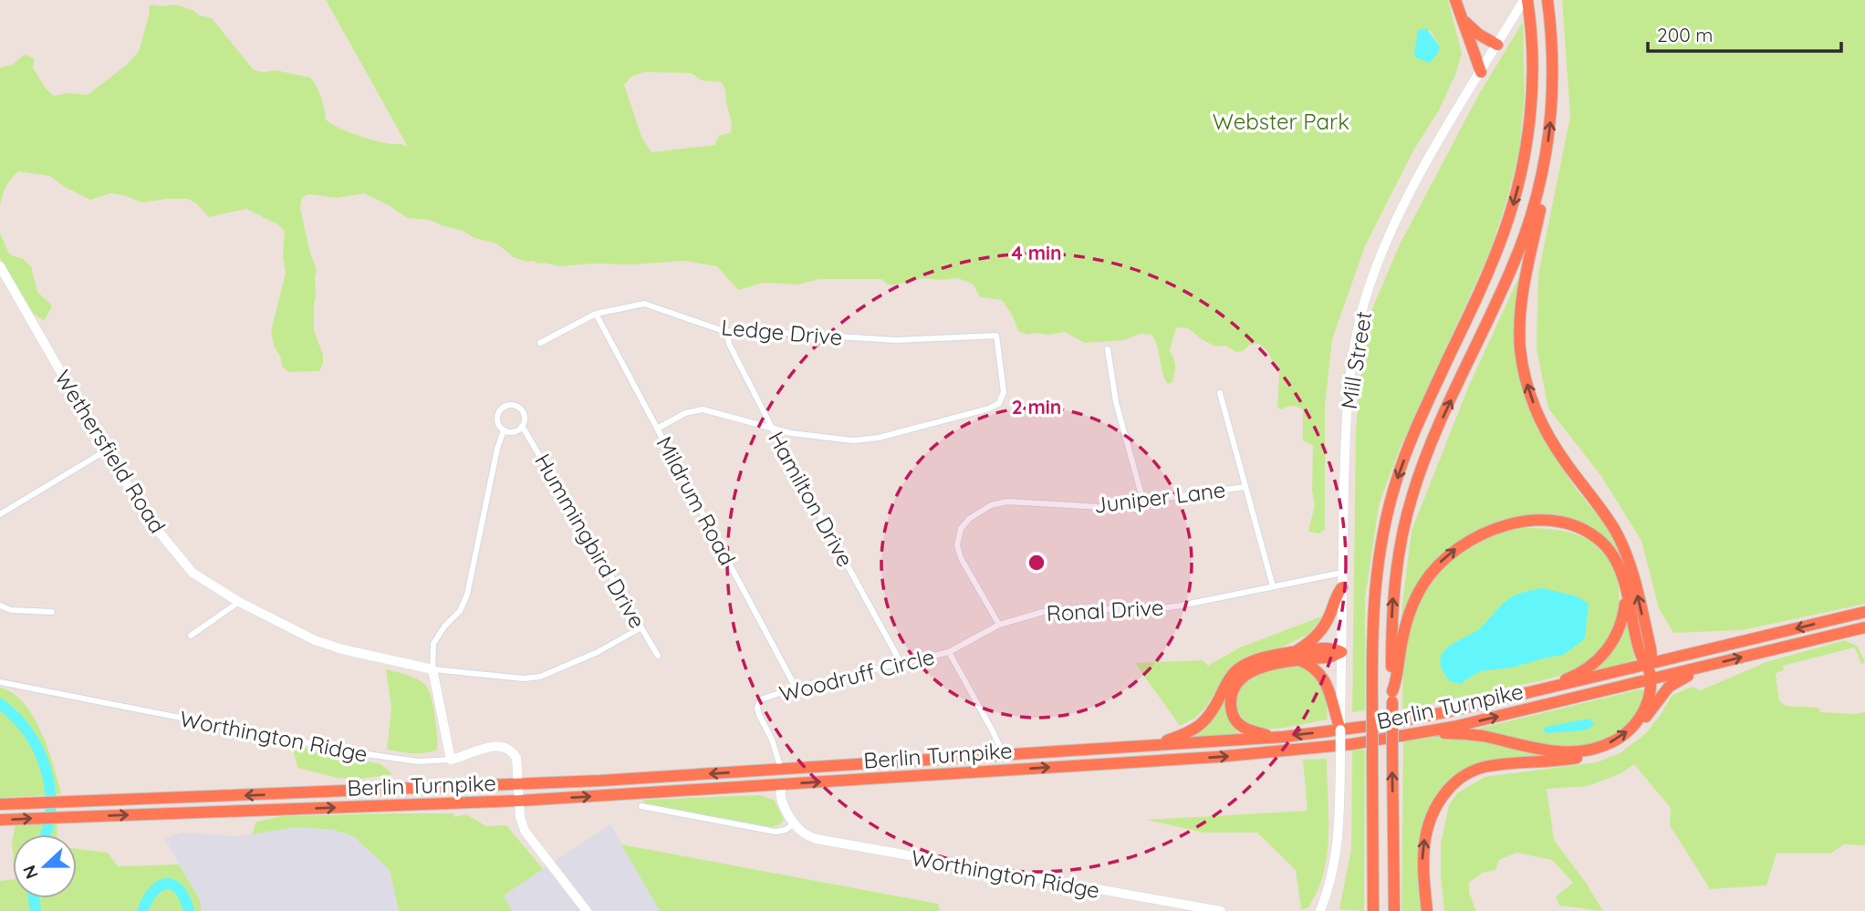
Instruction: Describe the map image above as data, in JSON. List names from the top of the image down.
{
  "streets": {
    "highway": ["Berlin Turnpike"],
    "main road": [
      "Mill Street",
      "Wethersfield Road",
      "Hummingbird Drive",
      "Worthington Ridge"
    ],
    "street": [
      "Ledge Drive",
      "Juniper Lane",
      "Hamilton Drive",
      "Mildrum Road",
      "Ronal Drive",
      "Woodruff Circle"
    ]
  },
  "crossings": [
    ["Ledge Drive", "Hamilton Drive"],
    ["Ledge Drive", "Mildrum Road"],
    ["Mill Street", "Ronal Drive"],
    ["Wethersfield Road", "Hummingbird Drive"],
    ["Juniper Lane", "Ronal Drive"],
    ["Hamilton Drive", "Woodruff Circle"],
    ["Mildrum Road", "Woodruff Circle"],
    ["Hummingbird Drive", "Worthington Ridge"],
    ["Ronal Drive", "Woodruff Circle"],
    ["Woodruff Circle", "Berlin Turnpike"],
    ["Woodruff Circle", "Worthington Ridge"],
    ["Berlin Turnpike", "Worthington Ridge"]
  ],
  "parks": ["Webster Park"],
  "scale_bar": "200 m",
  "north": "left",
  "rings": ["4 min", "2 min"]
}
